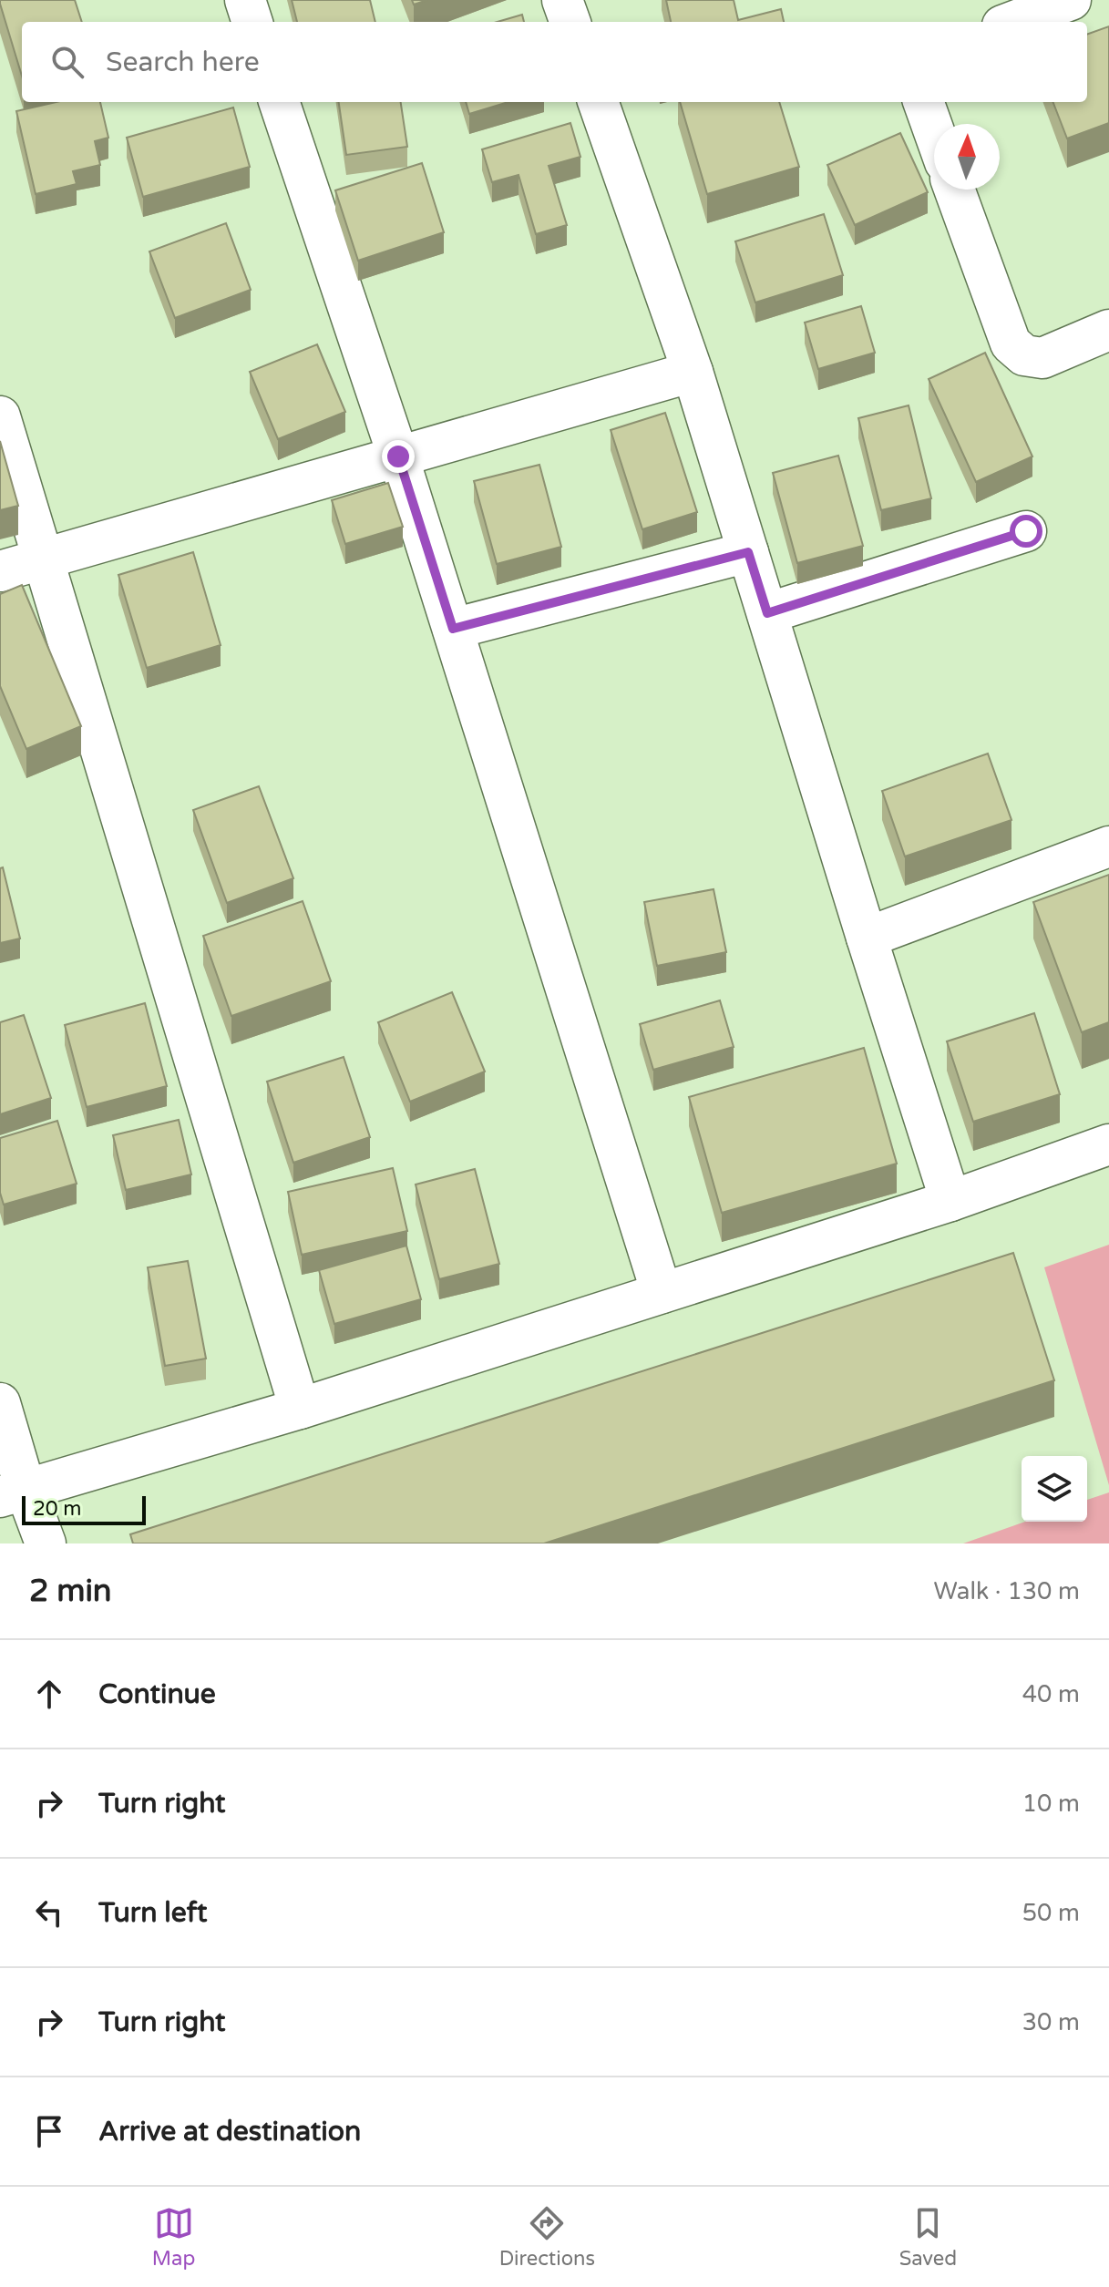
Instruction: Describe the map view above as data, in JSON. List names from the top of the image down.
{
  "scale_bar": "20 m",
  "north": "top",
  "page": {
    "search": "Search here",
    "scale": "20 m",
    "heading": ["2 min", "Walk · 130 m"],
    "list": [
      ["Continue", "40 m"],
      ["Turn right", "10 m"],
      ["Turn left", "50 m"],
      ["Turn right", "30 m"],
      "Arrive at destination"
    ],
    "nav": ["Map", "Directions", "Saved"]
  }
}
